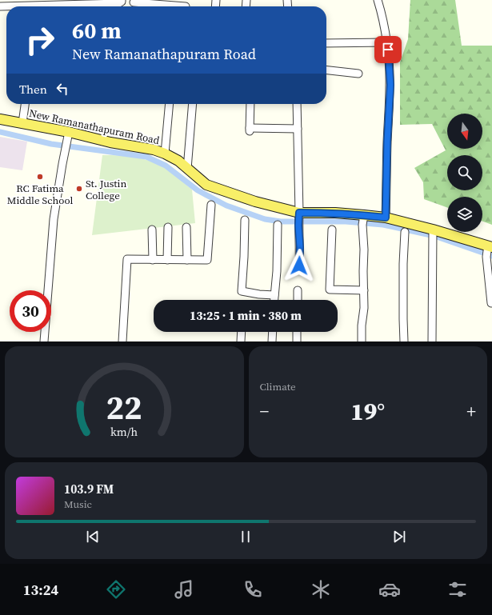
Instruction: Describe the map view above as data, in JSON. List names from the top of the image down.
{
  "streets": {
    "main road": ["New Ramanathapuram Road"]
  },
  "places": ["RC Fatima Middle School", "St. Justin College"],
  "north": "bottom",
  "page": {
    "turn": ["60 m", "New Ramanathapuram Road"],
    "then": "Then",
    "limit": "30",
    "trip": "13:25 · 1 min · 380 m",
    "tile": "Climate",
    "heat": ["−", "19°", "+"],
    "song": ["103.9 FM", "Music"],
    "tabs": "13:24",
    "gauge": ["22", "km/h"]
  }
}
